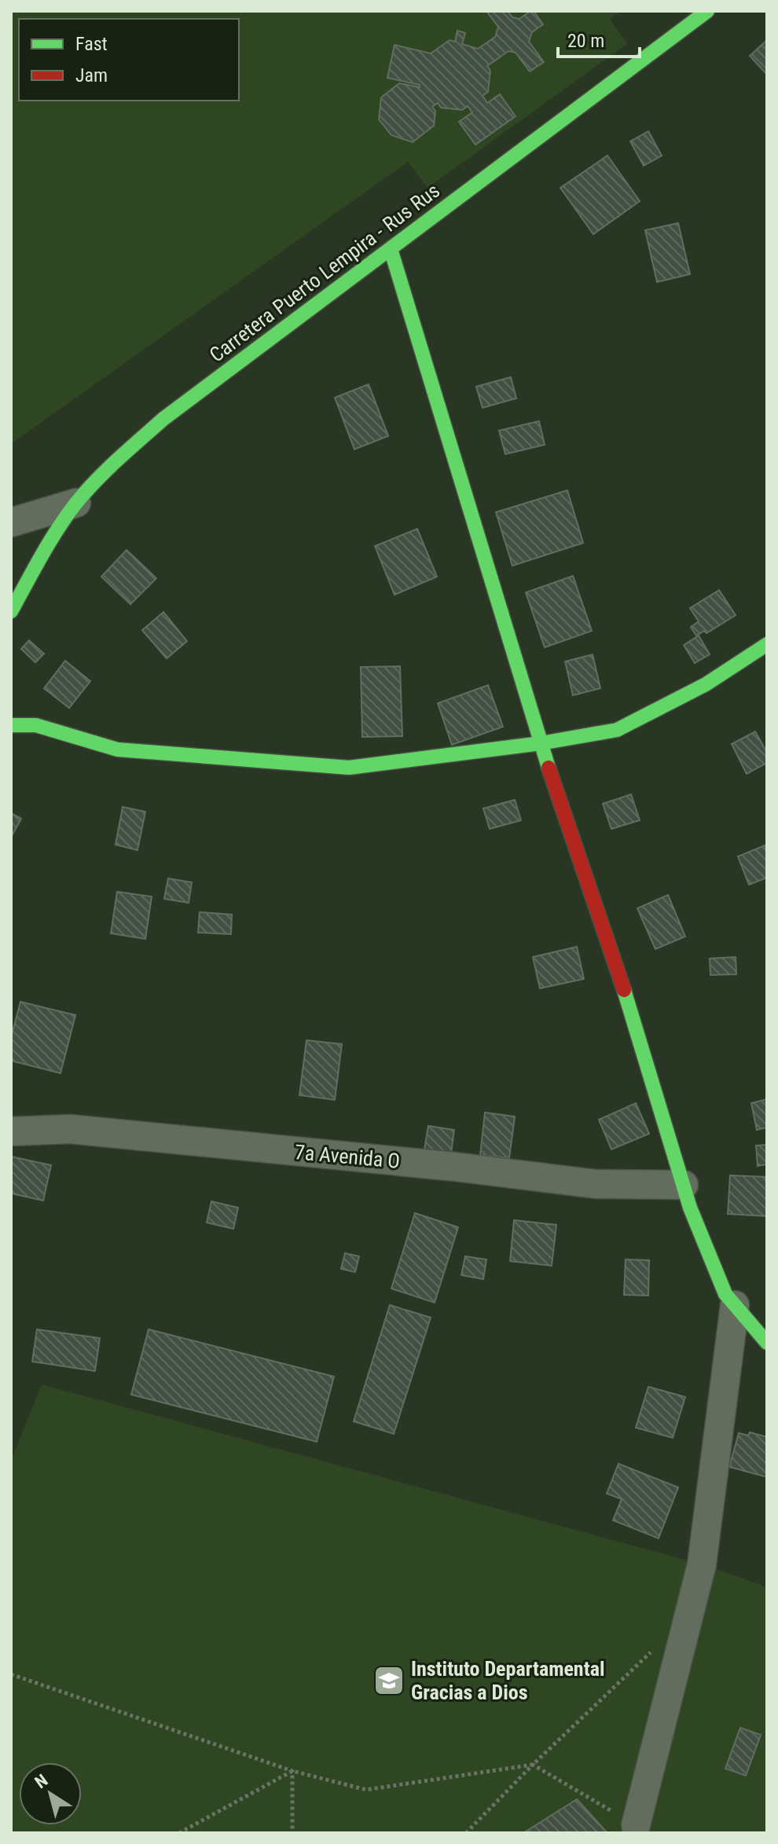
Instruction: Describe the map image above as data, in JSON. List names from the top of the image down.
{
  "streets": {
    "street": ["Carretera Puerto Lempira - Rus Rus", "7a Avenida O"]
  },
  "places": {
    "school or university": ["Instituto Departamental Gracias a Dios"]
  },
  "legend": ["Fast", "Jam"],
  "scale_bar": "20 m",
  "north": "top left"
}
